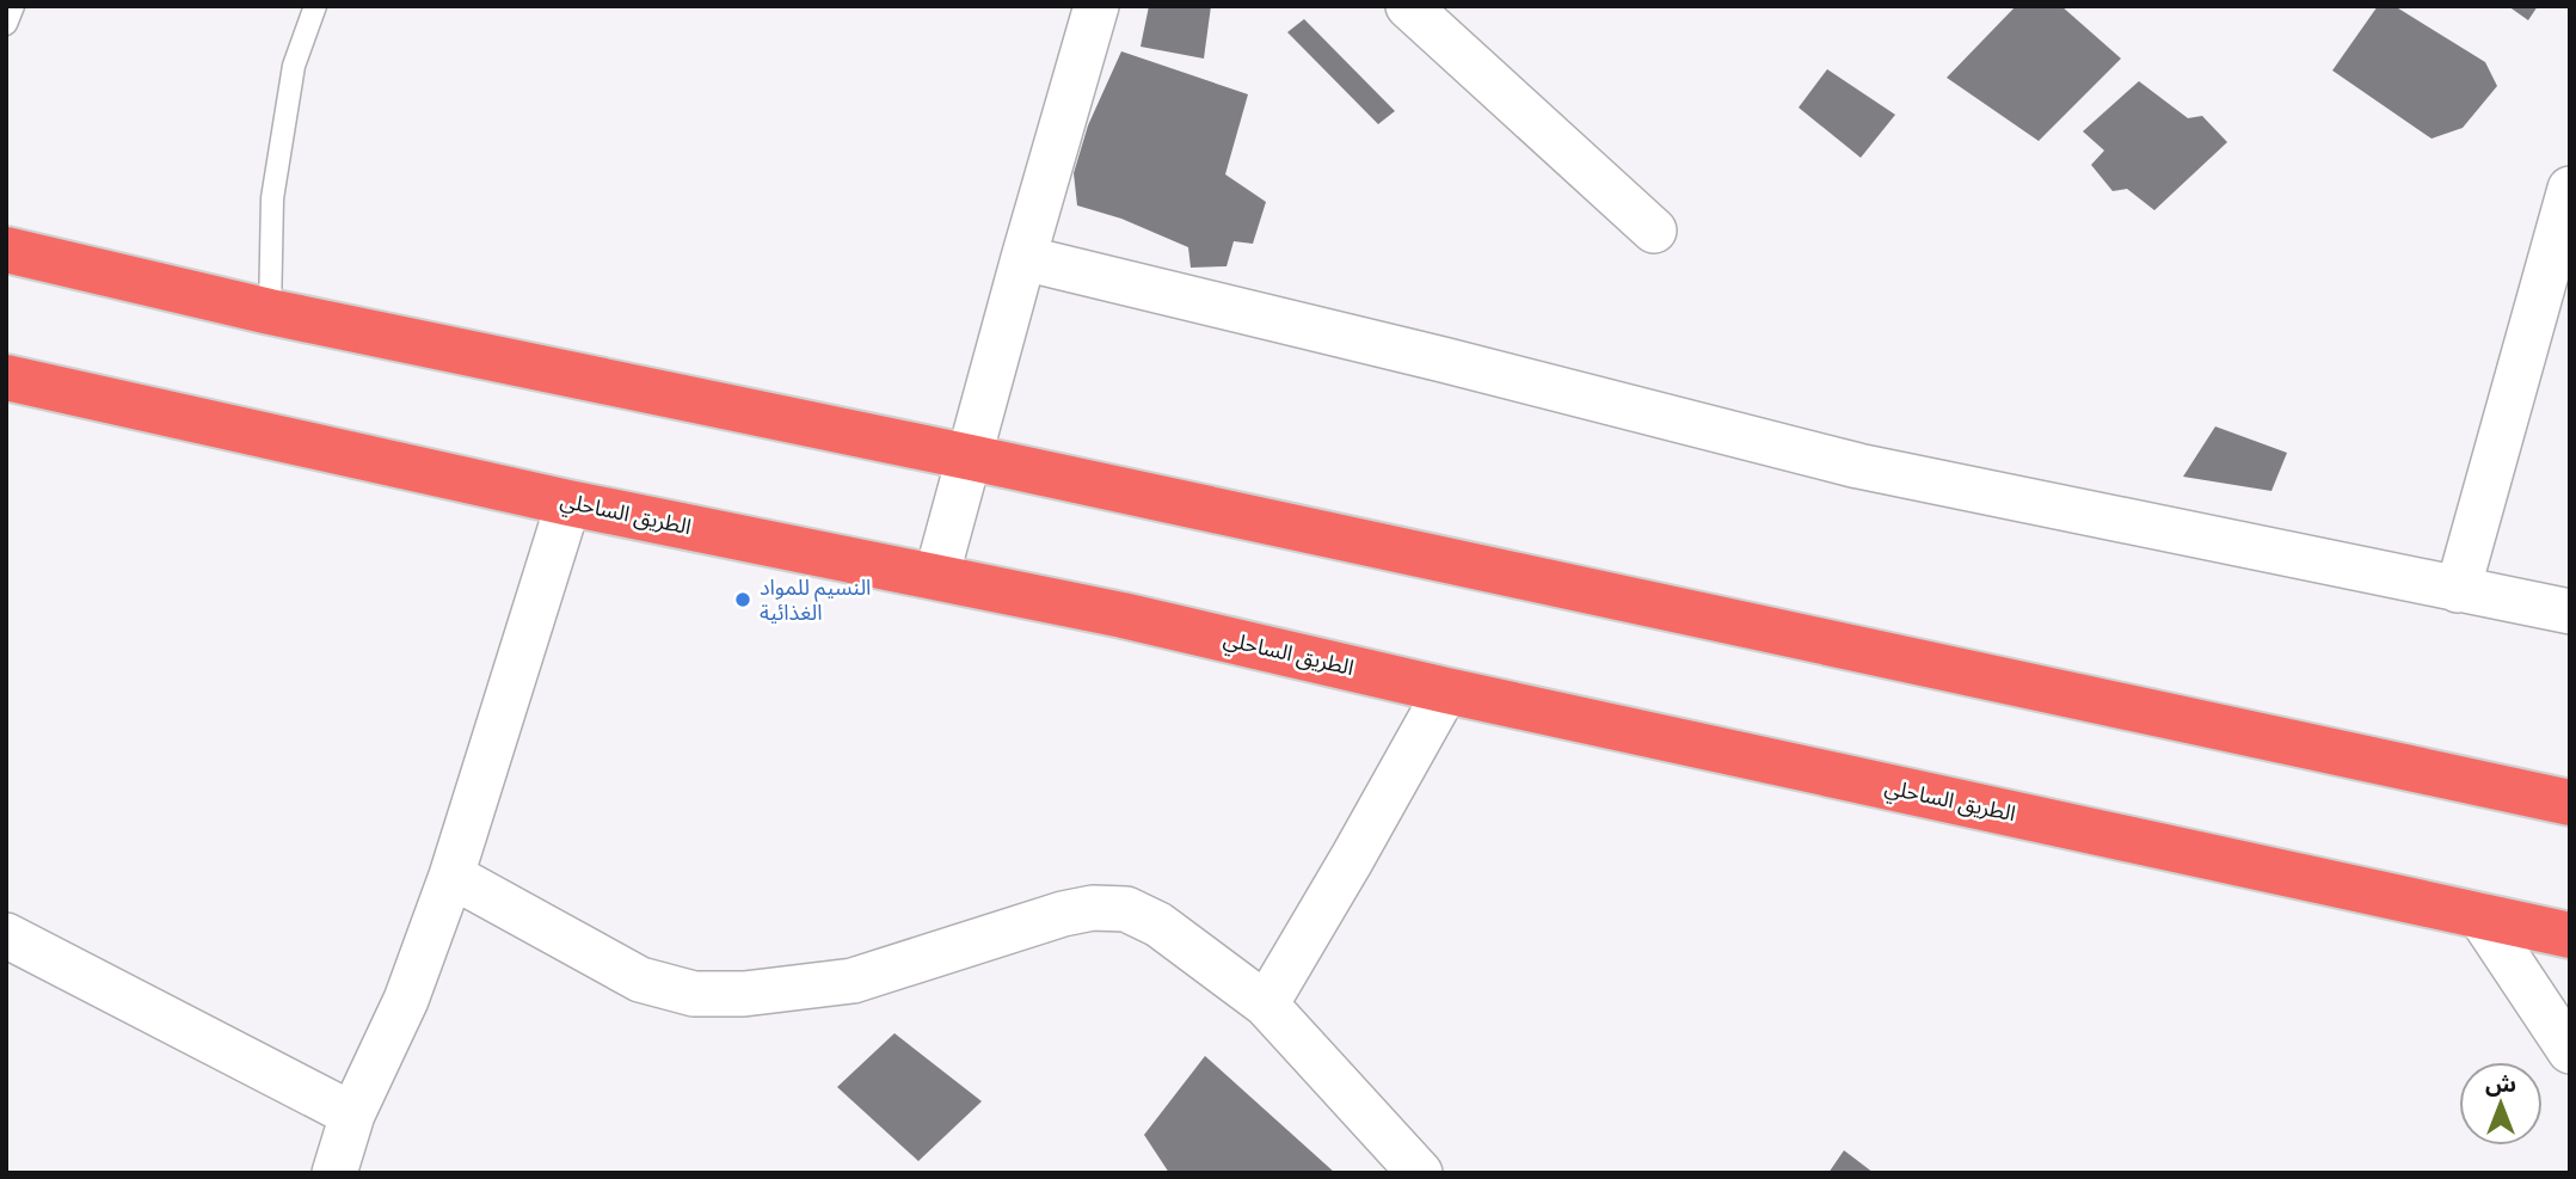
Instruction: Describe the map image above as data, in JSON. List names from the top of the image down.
{
  "streets": {
    "highway": ["الطريق الساحلي"]
  },
  "places": ["النسيم للمواد الغذائية"],
  "north": "top"
}
